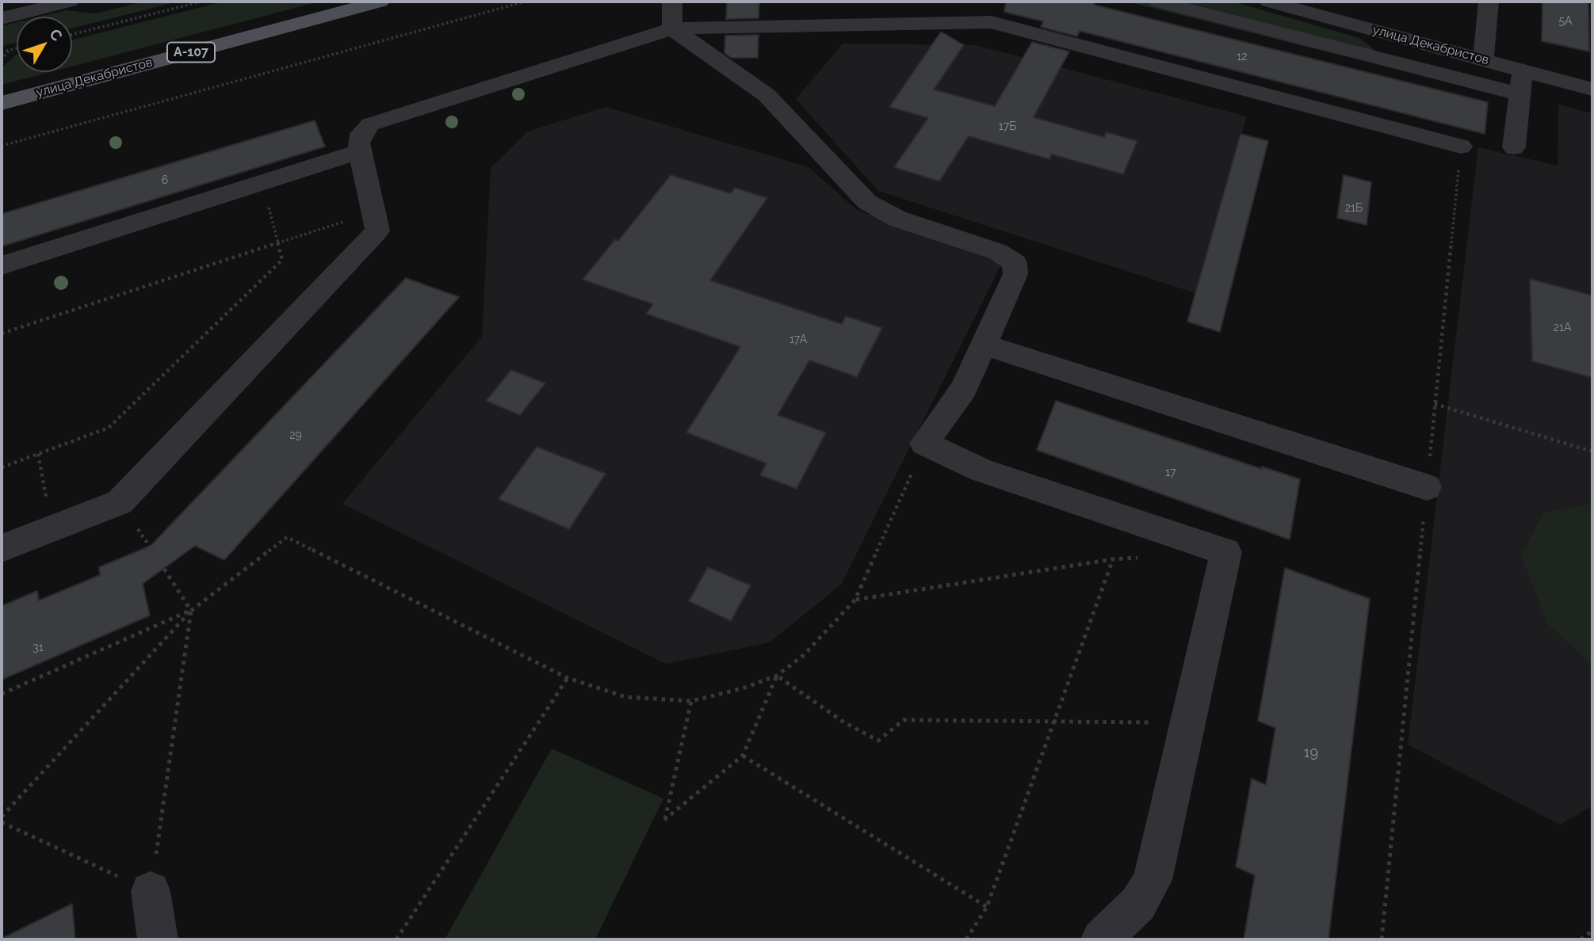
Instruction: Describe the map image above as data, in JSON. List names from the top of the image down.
{
  "streets": {
    "main road": ["улица Декабристов", "А-107"]
  },
  "house_numbers": [
    "5А",
    "12",
    "17Б",
    "6",
    "21Б",
    "21А",
    "17А",
    "29",
    "17",
    "31",
    "19"
  ],
  "north": "top right"
}
